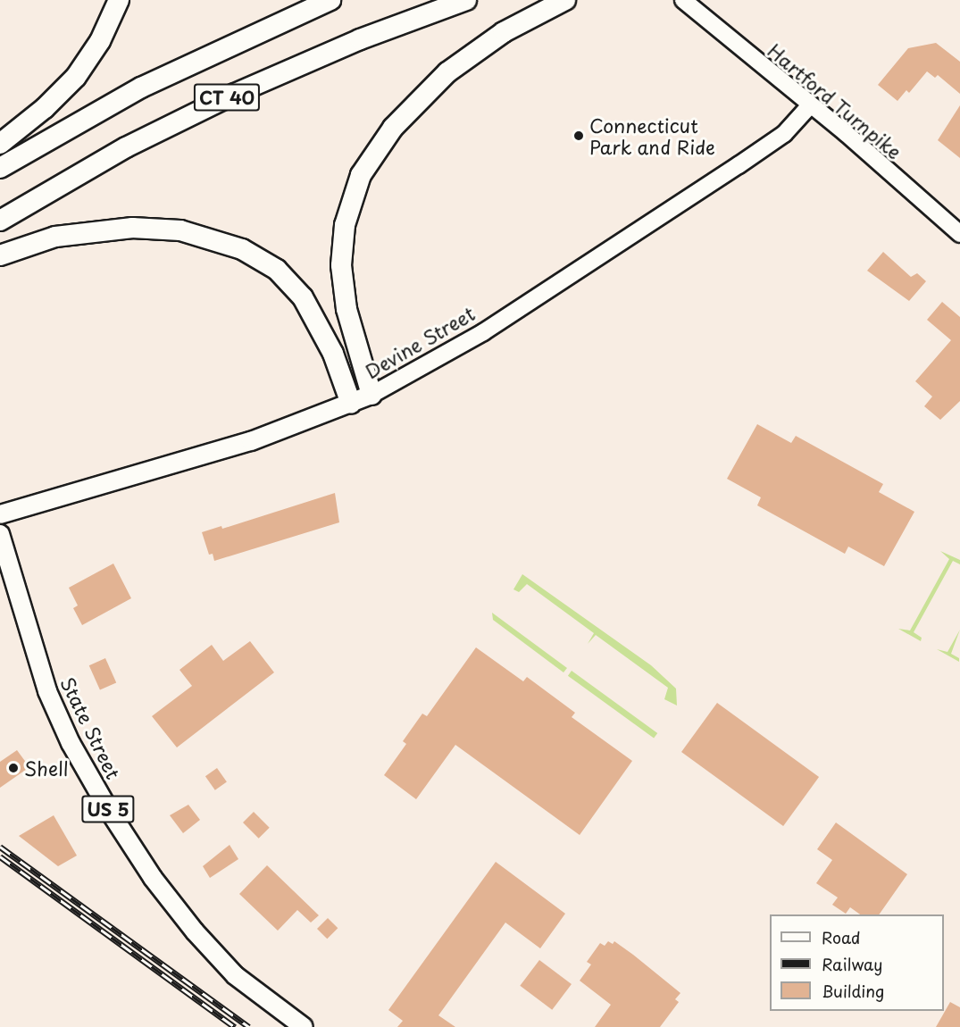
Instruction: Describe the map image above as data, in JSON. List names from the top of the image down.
{
  "streets": {
    "highway": ["CT 40"],
    "main road": [
      "Hartford Turnpike",
      "Devine Street",
      "State Street",
      "US 5"
    ]
  },
  "crossings": [
    ["Hartford Turnpike", "Devine Street"]
  ],
  "places": ["Connecticut Park and Ride", "Shell"],
  "legend": ["Road", "Railway", "Building"]
}
